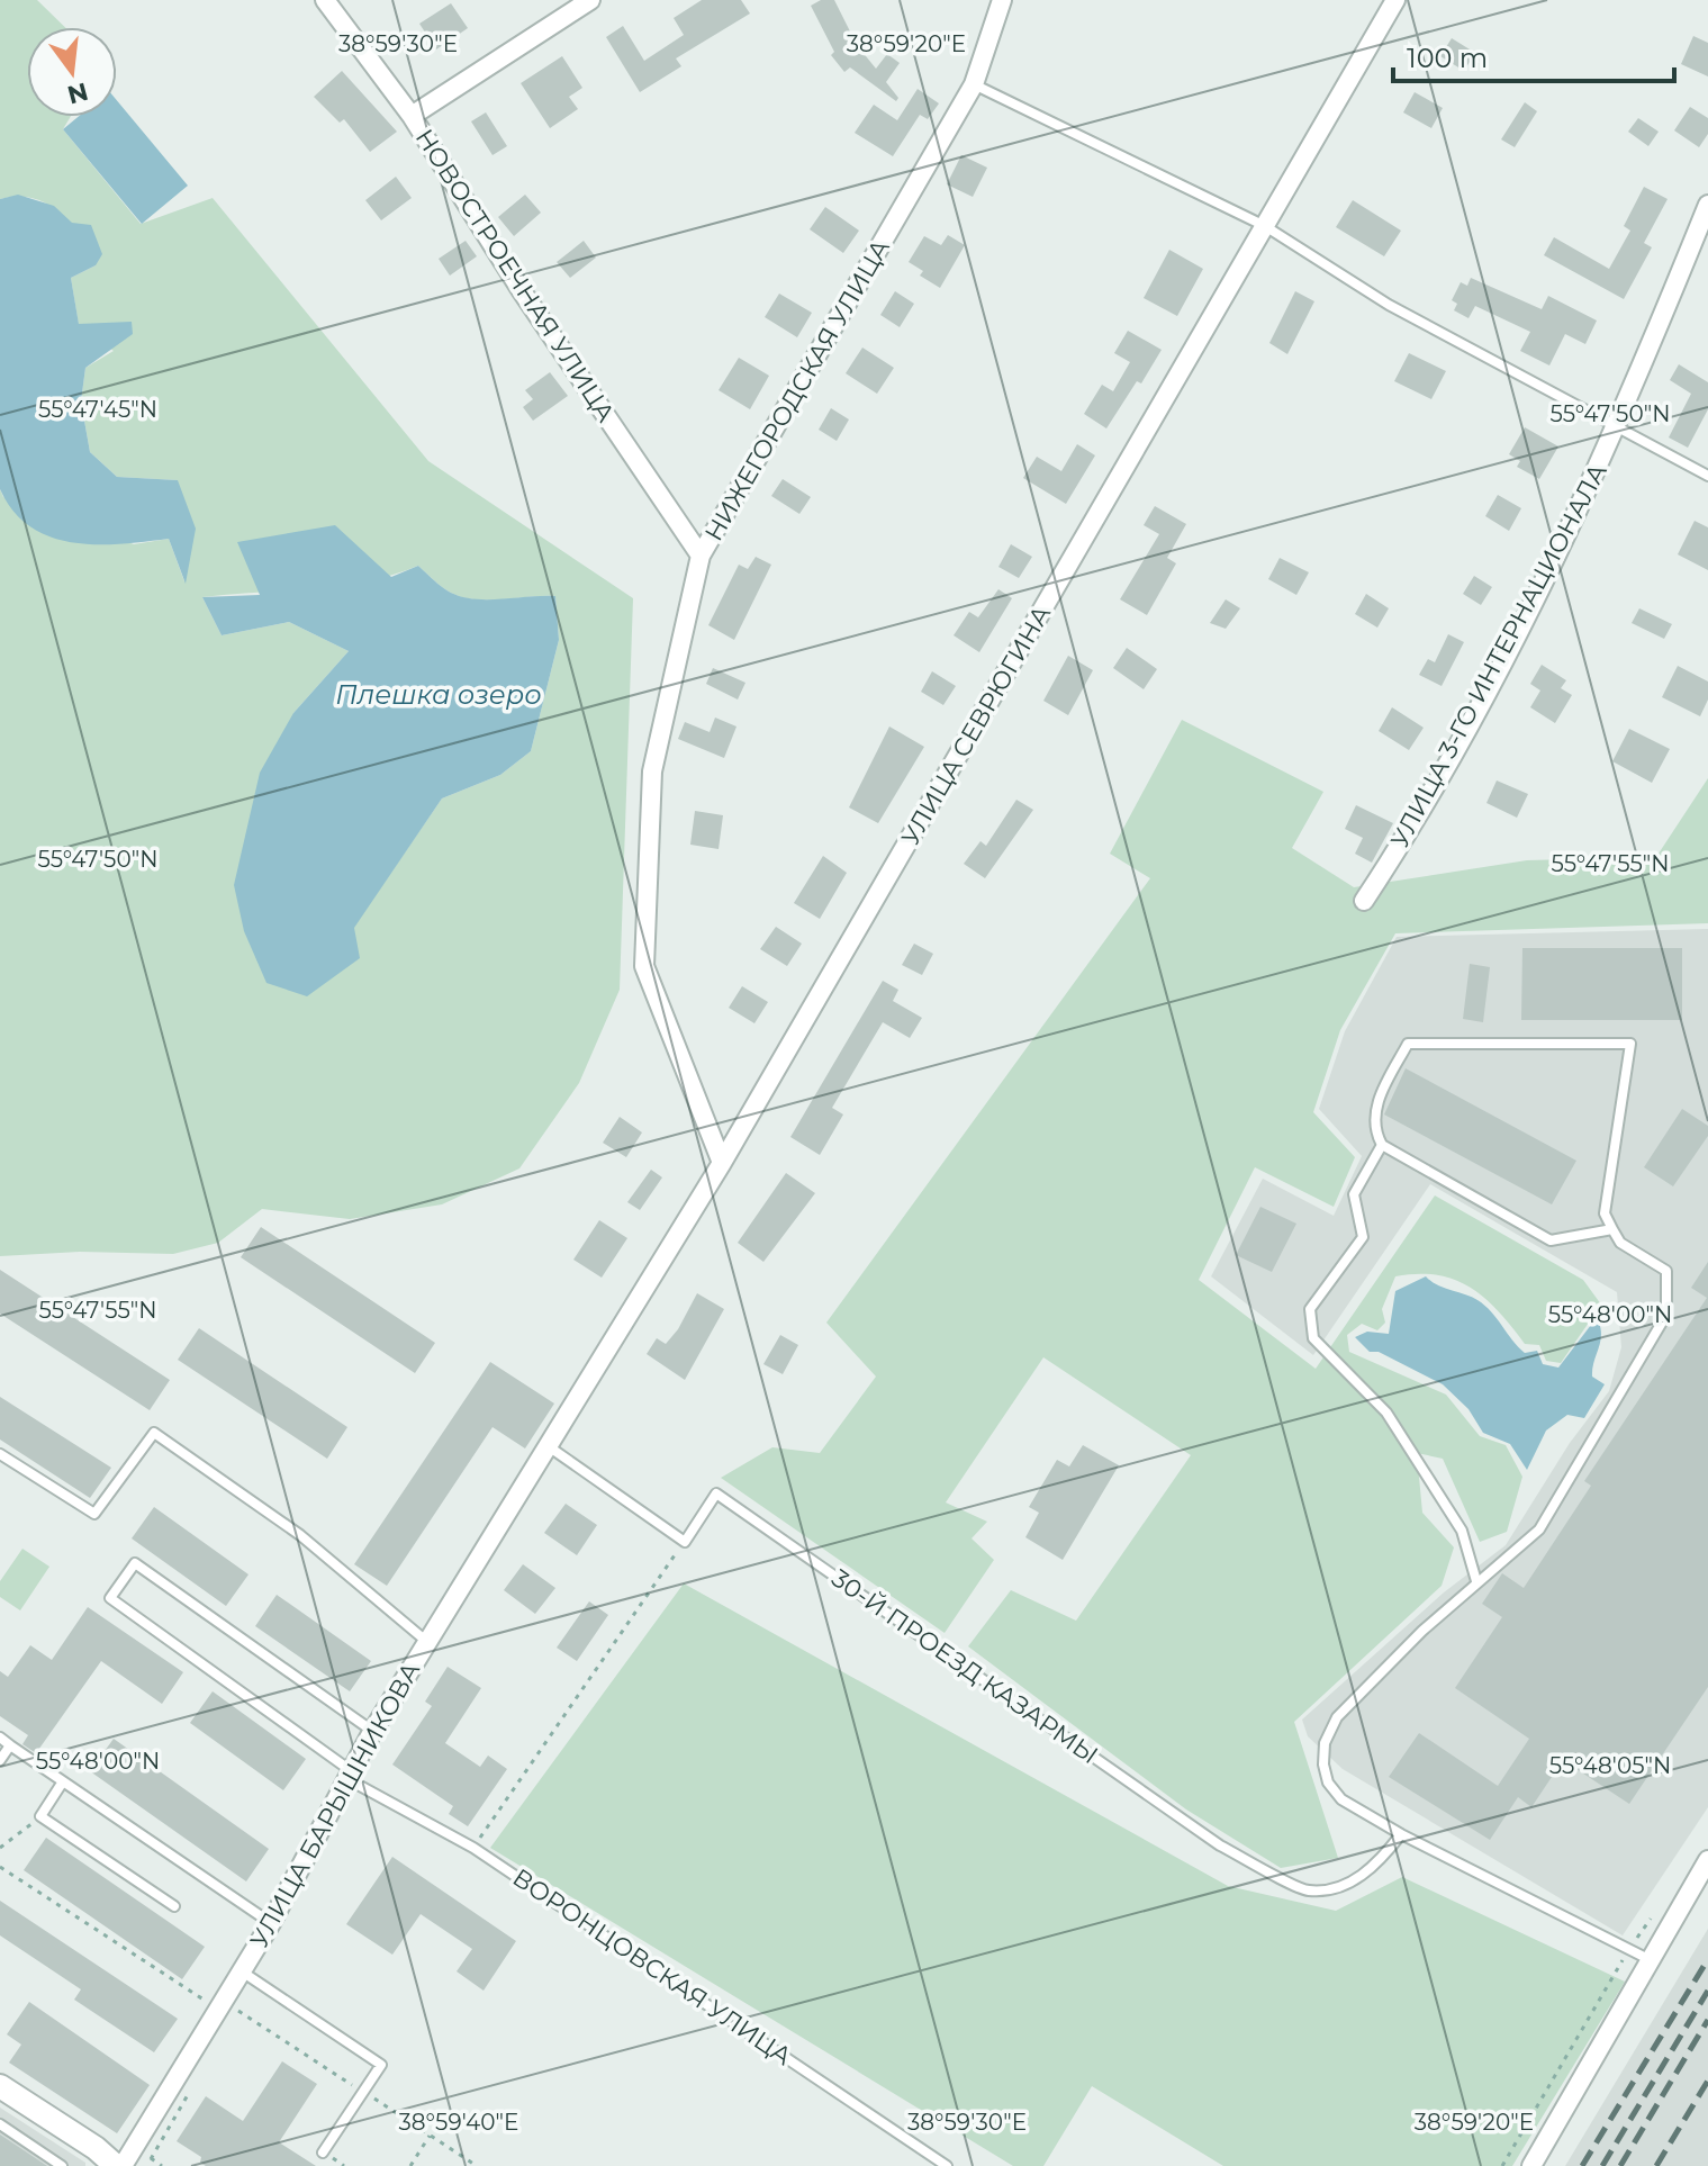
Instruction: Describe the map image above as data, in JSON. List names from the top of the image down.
{
  "streets": {
    "street": [
      "НОВОСТРОЕЧНАЯ УЛИЦА",
      "НИЖЕГОРОДСКАЯ УЛИЦА",
      "УЛИЦА 3-ГО ИНТЕРНАЦИОНАЛА",
      "УЛИЦА СЕВРЮГИНА",
      "УЛИЦА БАРЫШНИКОВА"
    ],
    "lane": ["30-Й ПРОЕЗД КАЗАРМЫ", "ВОРОНЦОВСКАЯ УЛИЦА"]
  },
  "crossings": [
    ["НОВОСТРОЕЧНАЯ УЛИЦА", "НИЖЕГОРОДСКАЯ УЛИЦА"],
    ["НИЖЕГОРОДСКАЯ УЛИЦА", "УЛИЦА СЕВРЮГИНА"],
    ["УЛИЦА СЕВРЮГИНА", "УЛИЦА БАРЫШНИКОВА"],
    ["УЛИЦА БАРЫШНИКОВА", "ВОРОНЦОВСКАЯ УЛИЦА"]
  ],
  "water": ["Плешка озеро"],
  "scale_bar": "100 m",
  "north": "bottom",
  "coordinates": [
    "38°59'30\"E",
    "38°59'20\"E",
    "55°47'45\"N",
    "55°47'50\"N",
    "55°47'55\"N",
    "55°48'00\"N",
    "55°48'05\"N",
    "38°59'40\"E"
  ]
}
